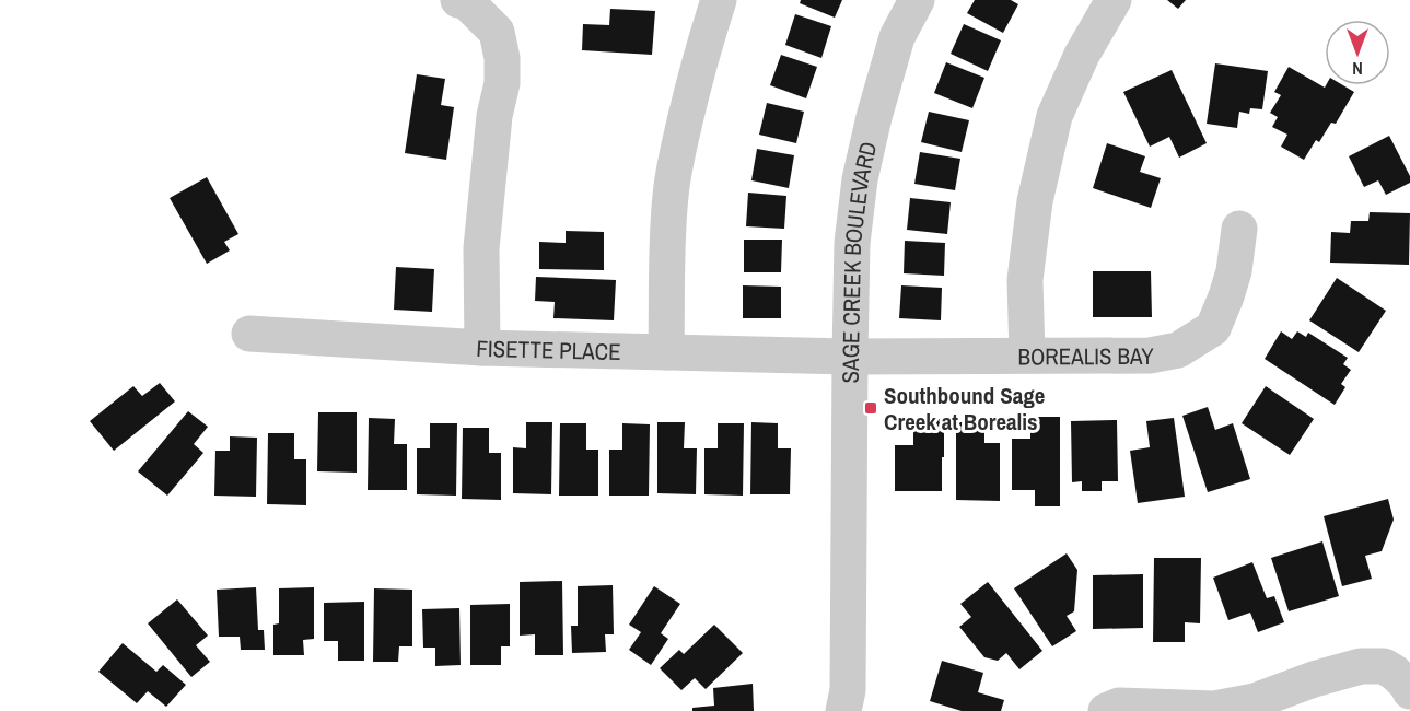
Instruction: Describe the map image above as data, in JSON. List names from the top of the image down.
{
  "streets": {
    "street": ["SAGE CREEK BOULEVARD", "FISETTE PLACE", "BOREALIS BAY"]
  },
  "crossings": [
    ["SAGE CREEK BOULEVARD", "FISETTE PLACE"],
    ["SAGE CREEK BOULEVARD", "BOREALIS BAY"],
    ["FISETTE PLACE", "BOREALIS BAY"]
  ],
  "places": {
    "transit": ["Southbound Sage Creek at Borealis"]
  },
  "north": "bottom"
}
